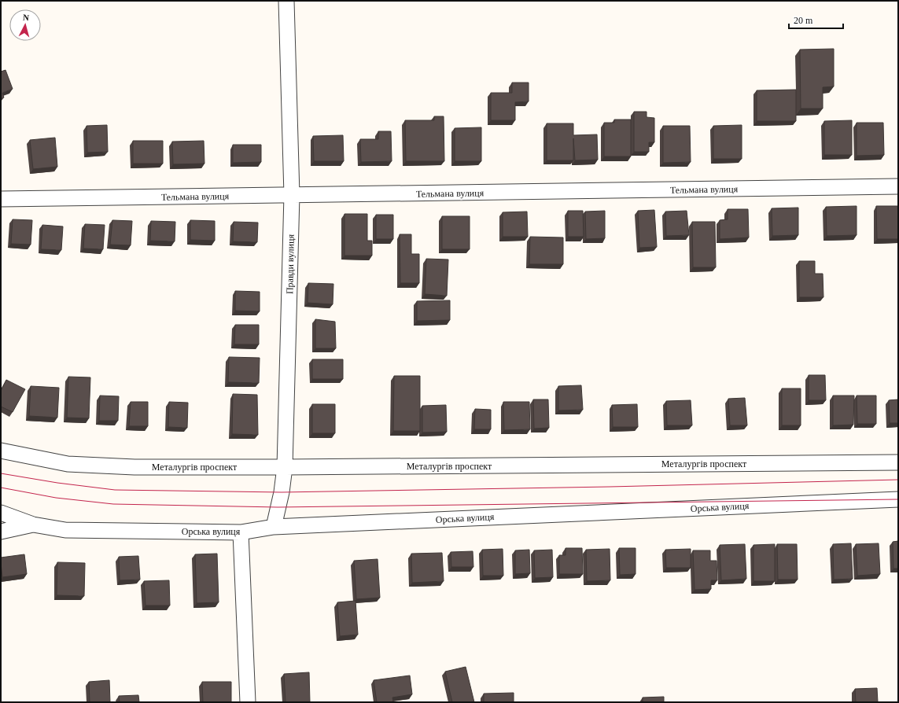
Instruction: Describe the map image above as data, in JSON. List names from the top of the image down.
{
  "streets": {
    "street": [
      "Тельмана вулиця",
      "Правди вулиця",
      "Металургів проспект",
      "Орська вулиця"
    ]
  },
  "crossings": [
    ["Тельмана вулиця", "Правди вулиця"],
    ["Правди вулиця", "Металургів проспект"],
    ["Правди вулиця", "Орська вулиця"]
  ],
  "scale_bar": "20 m",
  "north": "top"
}
